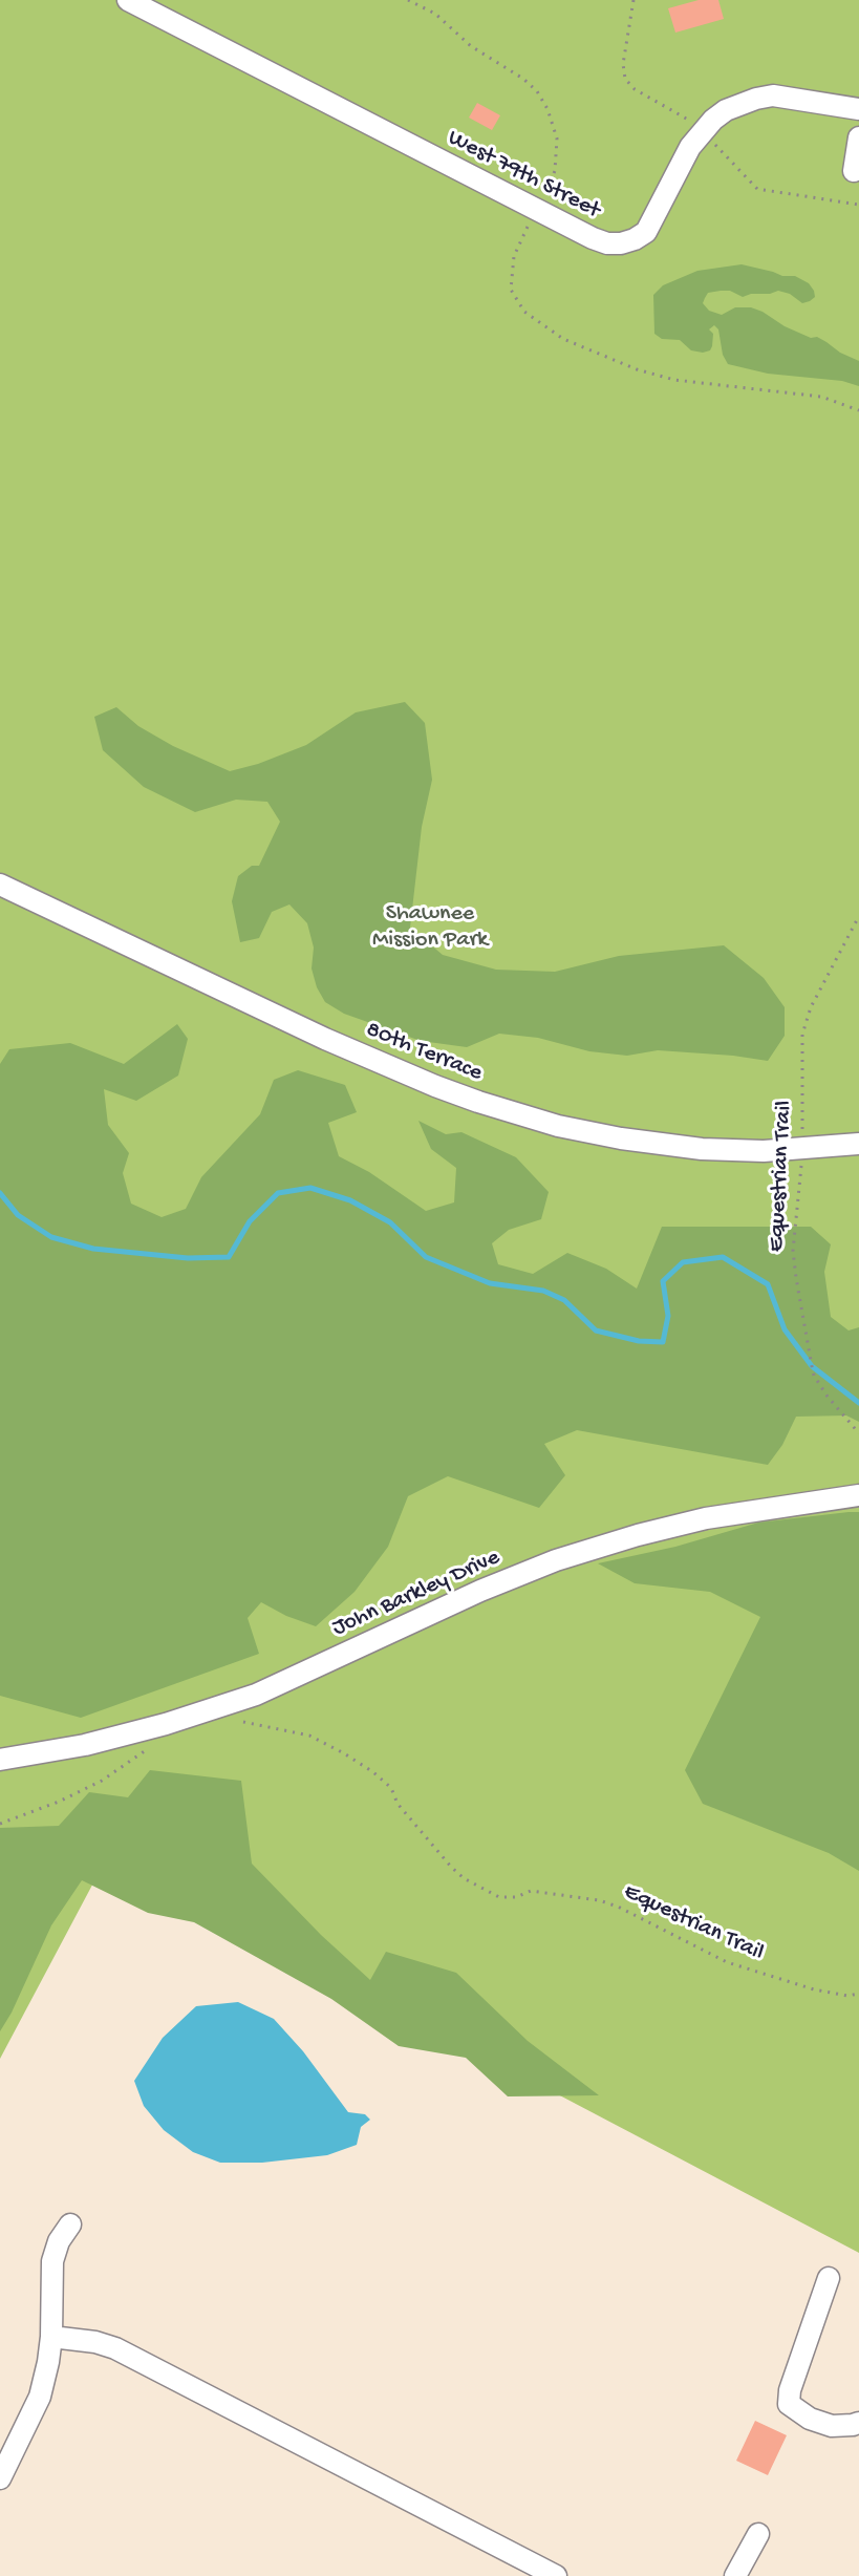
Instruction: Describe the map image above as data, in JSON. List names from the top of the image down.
{
  "streets": {
    "street": ["West 79th Street", "80th Terrace", "John Barkley Drive"],
    "path": ["Equestrian Trail"]
  },
  "crossings": [
    ["80th Terrace", "Equestrian Trail"]
  ],
  "parks": ["Shawnee Mission Park"]
}
